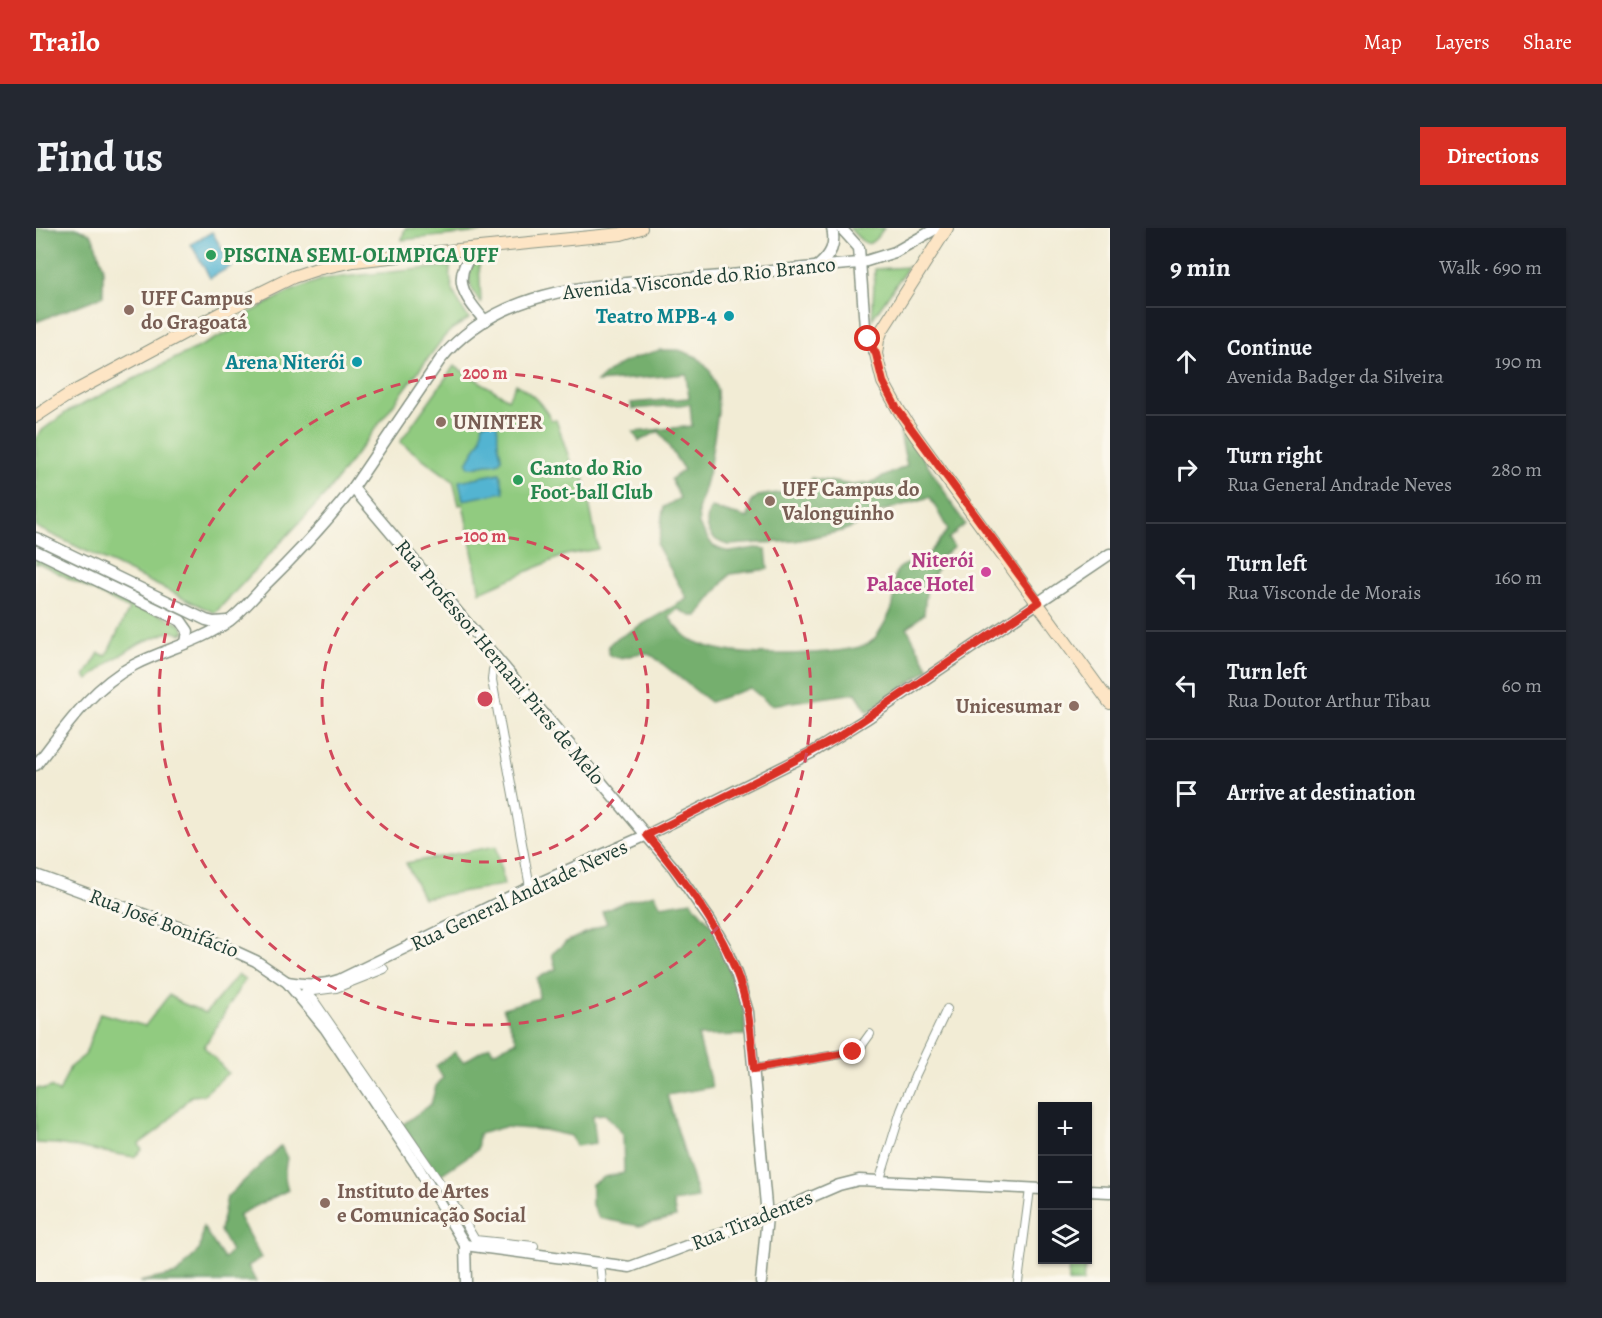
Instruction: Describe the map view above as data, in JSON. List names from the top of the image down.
{
  "streets": {
    "street": [
      "Avenida Visconde do Rio Branco",
      "Rua Professor Hernani Pires de Melo",
      "Rua General Andrade Neves",
      "Rua José Bonifácio",
      "Rua Tiradentes"
    ]
  },
  "crossings": [
    ["Avenida Visconde do Rio Branco", "Rua Professor Hernani Pires de Melo"],
    ["Rua Professor Hernani Pires de Melo", "Rua General Andrade Neves"],
    ["Rua Professor Hernani Pires de Melo", "Rua Tiradentes"],
    ["Rua General Andrade Neves", "Rua José Bonifácio"]
  ],
  "places": [
    "PISCINA SEMI-OLIMPICA UFF",
    "UFF Campus do Gragoatá",
    "Teatro MPB-4",
    "Arena Niterói",
    "UNINTER",
    "Canto do Rio Foot-ball Club",
    "UFF Campus do Valonguinho",
    "Niterói Palace Hotel",
    "Unicesumar",
    "Instituto de Artes e Comunicação Social"
  ],
  "page": {
    "header": "Trailo",
    "nav": ["Map", "Layers", "Share"],
    "buttons": "Directions",
    "title": "Find us",
    "heading": ["9 min", "Walk · 690 m"],
    "list": [
      ["Continue", "Avenida Badger da Silveira", "190 m"],
      ["Turn right", "Rua General Andrade Neves", "280 m"],
      ["Turn left", "Rua Visconde de Morais", "160 m"],
      ["Turn left", "Rua Doutor Arthur Tibau", "60 m"],
      "Arrive at destination"
    ],
    "map_buttons": ["+", "−"]
  },
  "rings": ["200 m", "100 m"]
}
